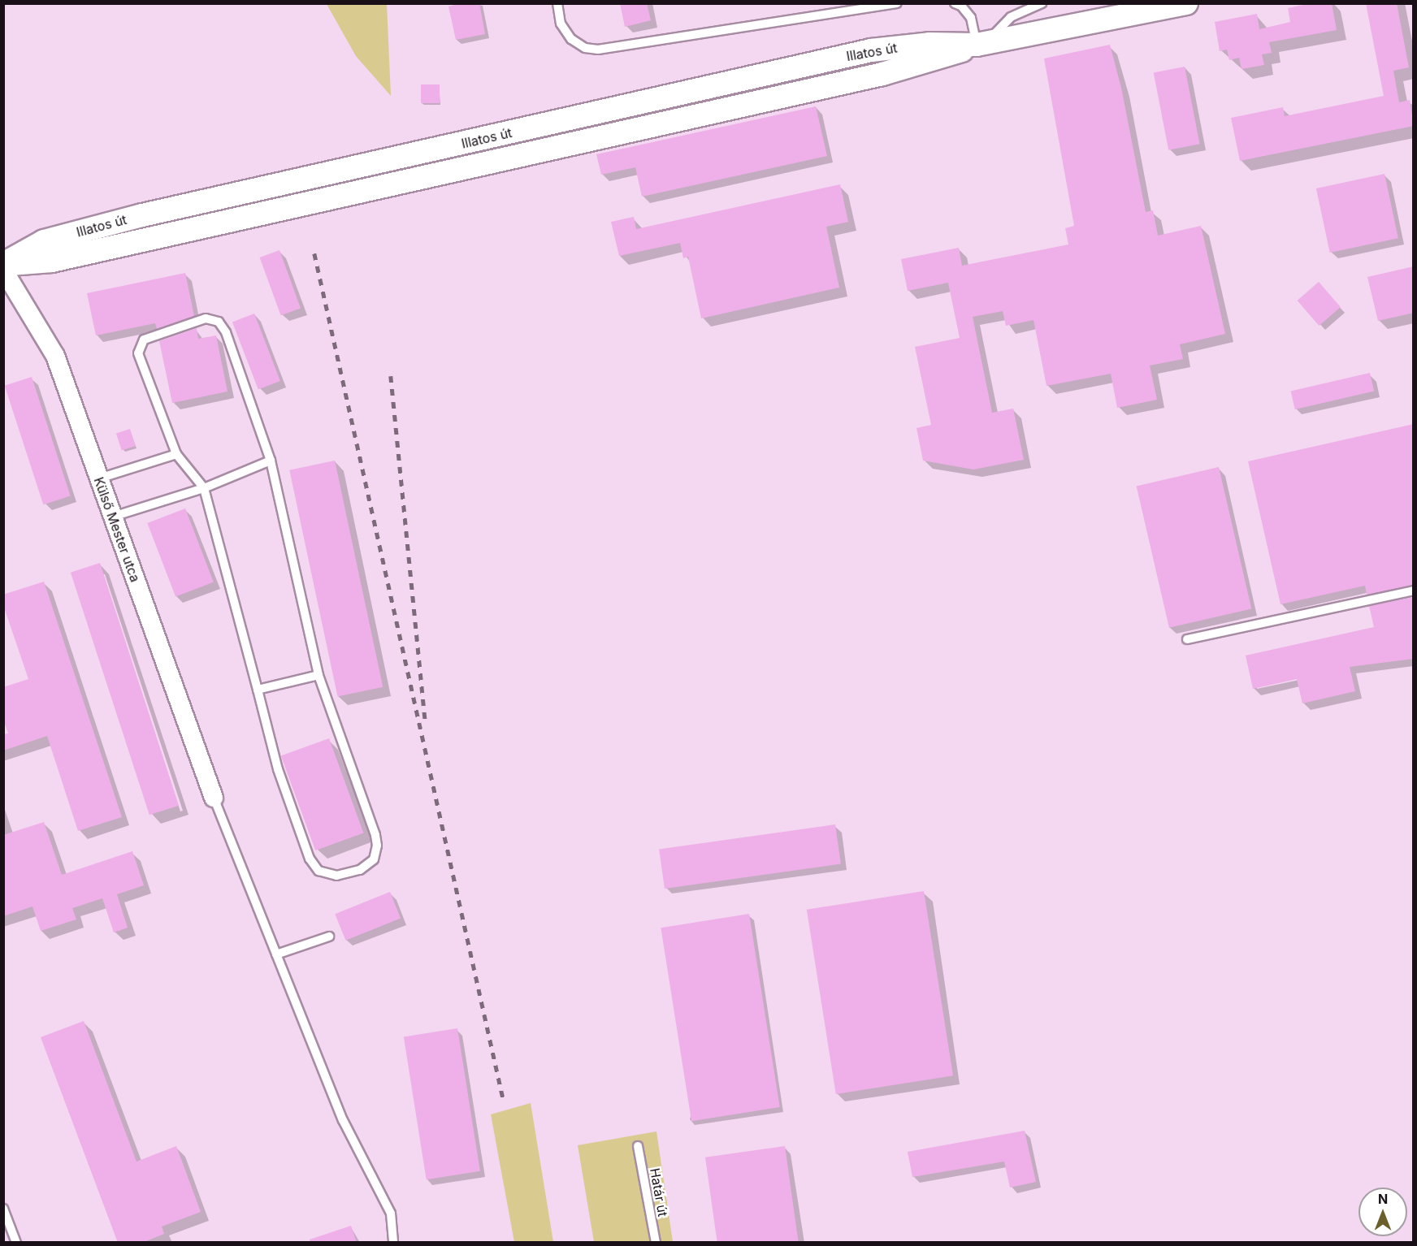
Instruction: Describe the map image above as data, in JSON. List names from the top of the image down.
{
  "streets": {
    "street": ["Illatos út", "Külső Mester utca"],
    "lane": ["Határ út"]
  },
  "north": "top"
}
